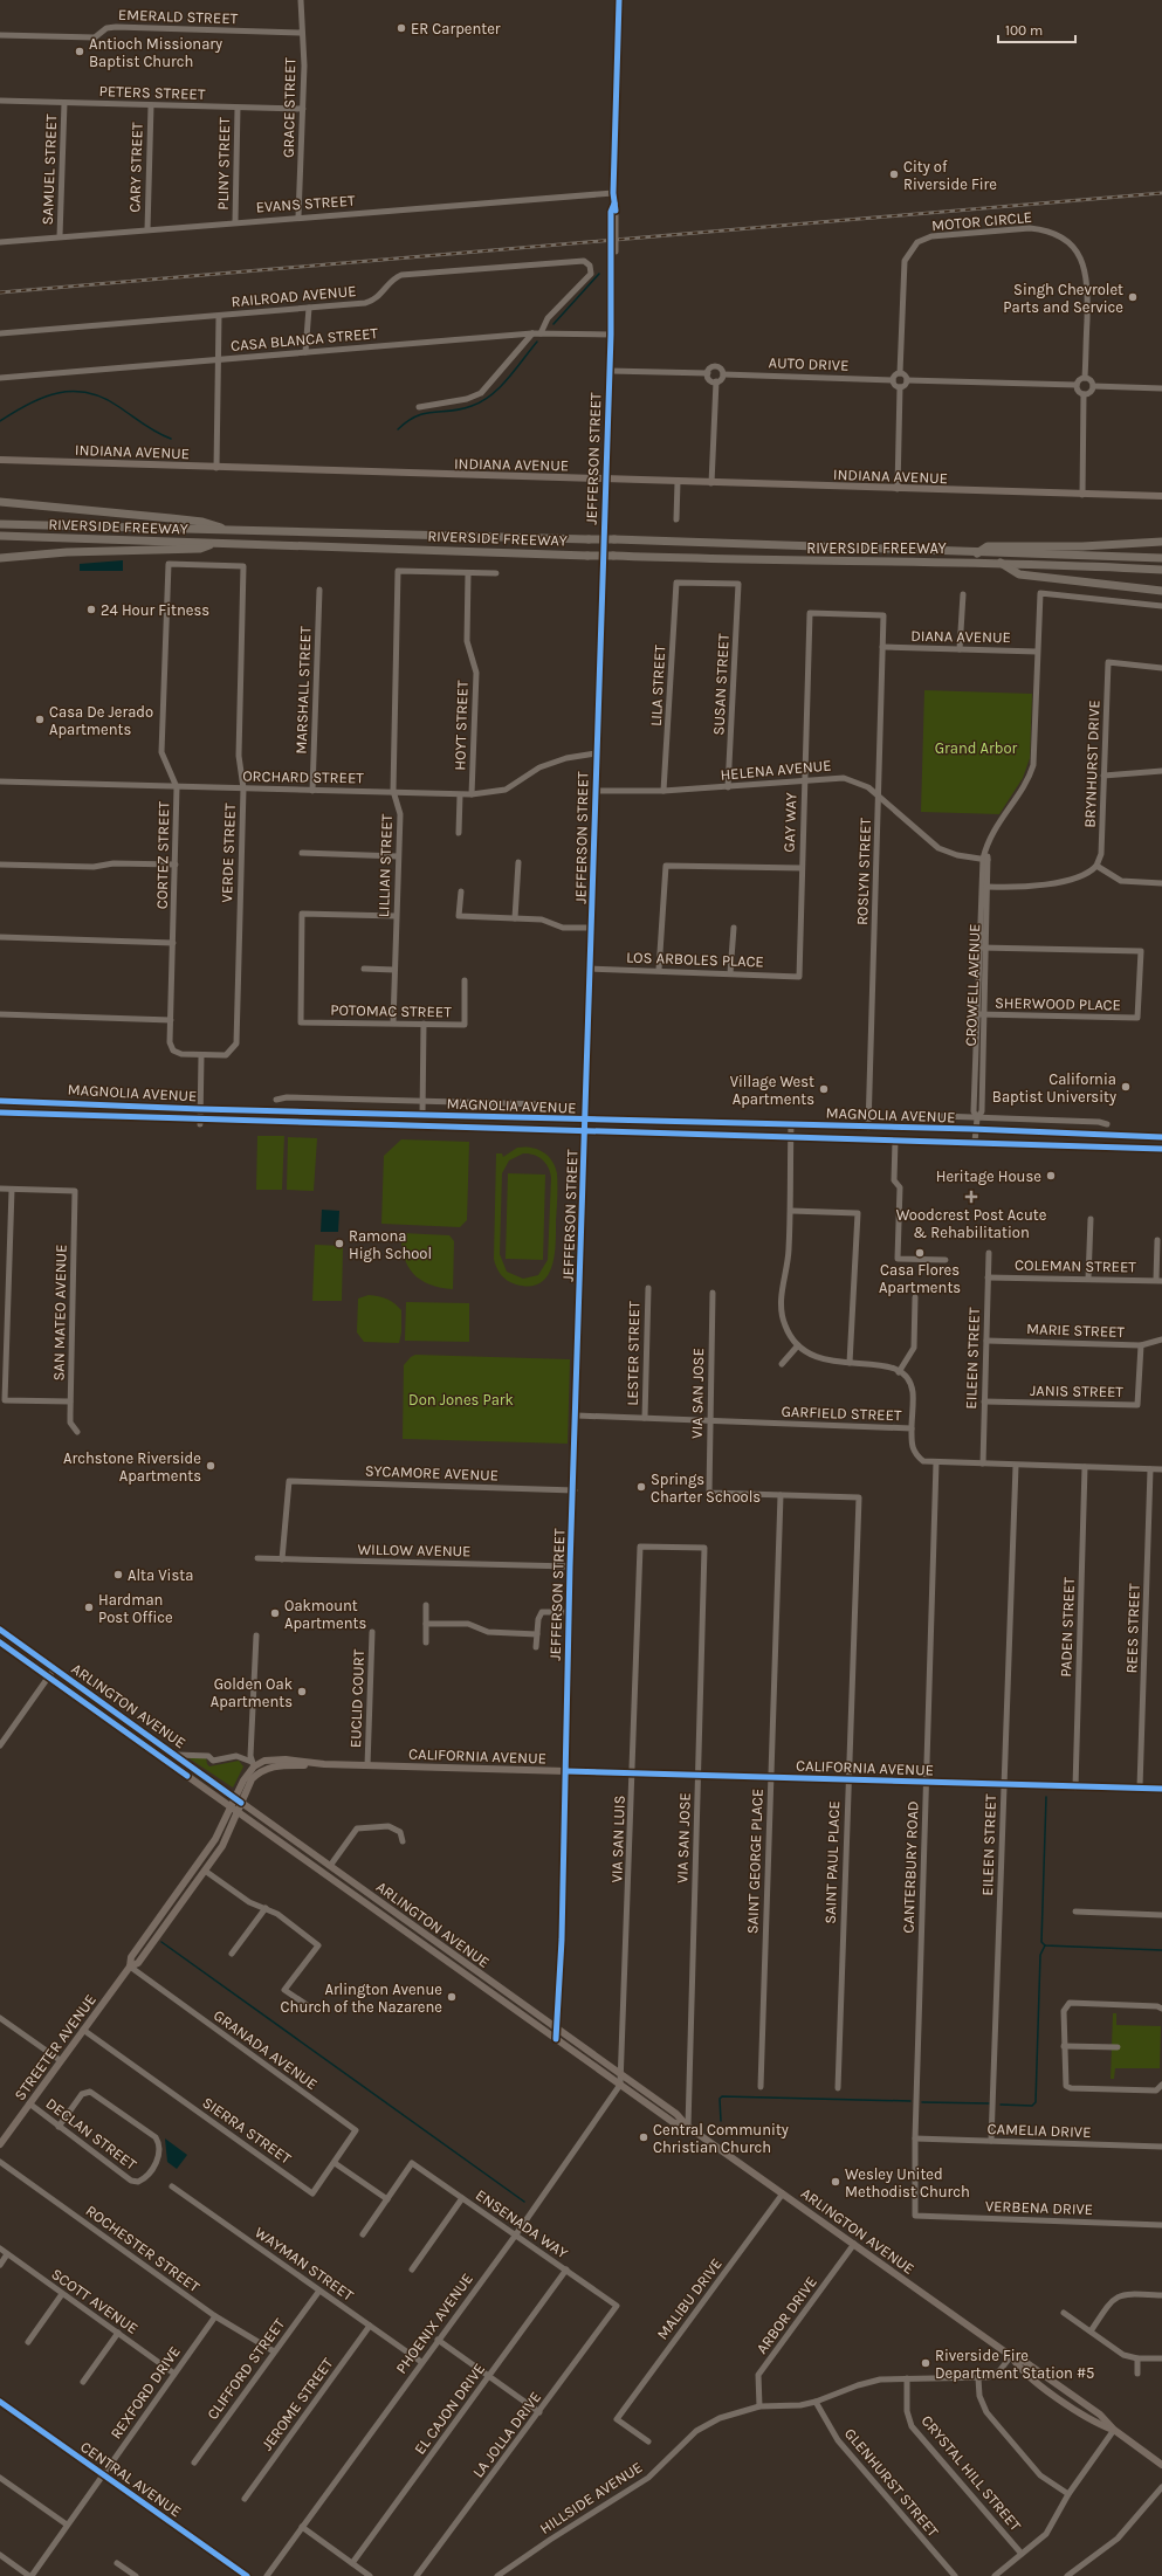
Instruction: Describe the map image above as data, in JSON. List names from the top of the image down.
{
  "streets": {
    "highway": ["RIVERSIDE FREEWAY"],
    "main road": [
      "INDIANA AVENUE",
      "MAGNOLIA AVENUE",
      "ARLINGTON AVENUE",
      "CALIFORNIA AVENUE",
      "STREETER AVENUE",
      "CENTRAL AVENUE"
    ],
    "street": [
      "EMERALD STREET",
      "PETERS STREET",
      "GRACE STREET",
      "PLINY STREET",
      "CARY STREET",
      "SAMUEL STREET",
      "EVANS STREET",
      "MOTOR CIRCLE",
      "RAILROAD AVENUE",
      "CASA BLANCA STREET",
      "AUTO DRIVE",
      "JEFFERSON STREET",
      "DIANA AVENUE",
      "SUSAN STREET",
      "LILA STREET",
      "MARSHALL STREET",
      "HOYT STREET",
      "BRYNHURST DRIVE",
      "HELENA AVENUE",
      "ORCHARD STREET",
      "GAY WAY",
      "VERDE STREET",
      "CORTEZ STREET",
      "LILLIAN STREET",
      "ROSLYN STREET",
      "LOS ARBOLES PLACE",
      "CROWELL AVENUE",
      "SHERWOOD PLACE",
      "POTOMAC STREET",
      "COLEMAN STREET",
      "SAN MATEO AVENUE",
      "MARIE STREET",
      "LESTER STREET",
      "EILEEN STREET",
      "JANIS STREET",
      "VIA SAN JOSE",
      "GARFIELD STREET",
      "SYCAMORE AVENUE",
      "WILLOW AVENUE",
      "PADEN STREET",
      "REES STREET",
      "EUCLID COURT",
      "VIA SAN LUIS",
      "SAINT GEORGE PLACE",
      "SAINT PAUL PLACE",
      "CANTERBURY ROAD",
      "GRANADA AVENUE",
      "SIERRA STREET",
      "CAMELIA DRIVE",
      "DECLAN STREET",
      "VERBENA DRIVE",
      "ENSENADA WAY",
      "ROCHESTER STREET",
      "WAYMAN STREET",
      "MALIBU DRIVE",
      "SCOTT AVENUE",
      "ARBOR DRIVE",
      "PHOENIX AVENUE",
      "CLIFFORD STREET",
      "REXFORD DRIVE",
      "JEROME STREET",
      "EL CAJON DRIVE",
      "LA JOLLA DRIVE",
      "CRYSTAL HILL STREET",
      "GLENHURST STREET",
      "HILLSIDE AVENUE"
    ]
  },
  "crossings": [
    ["EMERALD STREET", "GRACE STREET"],
    ["PETERS STREET", "GRACE STREET"],
    ["PETERS STREET", "PLINY STREET"],
    ["PETERS STREET", "CARY STREET"],
    ["PETERS STREET", "SAMUEL STREET"],
    ["GRACE STREET", "EVANS STREET"],
    ["PLINY STREET", "EVANS STREET"],
    ["CARY STREET", "EVANS STREET"],
    ["SAMUEL STREET", "EVANS STREET"],
    ["EVANS STREET", "JEFFERSON STREET"],
    ["MOTOR CIRCLE", "AUTO DRIVE"],
    ["RAILROAD AVENUE", "CASA BLANCA STREET"],
    ["CASA BLANCA STREET", "JEFFERSON STREET"],
    ["AUTO DRIVE", "JEFFERSON STREET"],
    ["INDIANA AVENUE", "JEFFERSON STREET"],
    ["JEFFERSON STREET", "HELENA AVENUE"],
    ["JEFFERSON STREET", "ORCHARD STREET"],
    ["JEFFERSON STREET", "LOS ARBOLES PLACE"],
    ["JEFFERSON STREET", "MAGNOLIA AVENUE"],
    ["JEFFERSON STREET", "GARFIELD STREET"],
    ["JEFFERSON STREET", "SYCAMORE AVENUE"],
    ["JEFFERSON STREET", "WILLOW AVENUE"],
    ["JEFFERSON STREET", "ARLINGTON AVENUE"],
    ["JEFFERSON STREET", "CALIFORNIA AVENUE"],
    ["DIANA AVENUE", "ROSLYN STREET"],
    ["DIANA AVENUE", "CROWELL AVENUE"],
    ["SUSAN STREET", "LILA STREET"],
    ["SUSAN STREET", "HELENA AVENUE"],
    ["LILA STREET", "HELENA AVENUE"],
    ["MARSHALL STREET", "ORCHARD STREET"],
    ["HOYT STREET", "ORCHARD STREET"],
    ["HOYT STREET", "LILLIAN STREET"],
    ["HELENA AVENUE", "GAY WAY"],
    ["HELENA AVENUE", "ROSLYN STREET"],
    ["HELENA AVENUE", "CROWELL AVENUE"],
    ["ORCHARD STREET", "VERDE STREET"],
    ["ORCHARD STREET", "CORTEZ STREET"],
    ["ORCHARD STREET", "LILLIAN STREET"],
    ["GAY WAY", "ROSLYN STREET"],
    ["GAY WAY", "LOS ARBOLES PLACE"],
    ["VERDE STREET", "CORTEZ STREET"],
    ["LILLIAN STREET", "POTOMAC STREET"],
    ["ROSLYN STREET", "MAGNOLIA AVENUE"],
    ["CROWELL AVENUE", "SHERWOOD PLACE"],
    ["CROWELL AVENUE", "MAGNOLIA AVENUE"],
    ["COLEMAN STREET", "EILEEN STREET"],
    ["MARIE STREET", "EILEEN STREET"],
    ["MARIE STREET", "JANIS STREET"],
    ["LESTER STREET", "GARFIELD STREET"],
    ["EILEEN STREET", "JANIS STREET"],
    ["EILEEN STREET", "GARFIELD STREET"],
    ["EILEEN STREET", "CALIFORNIA AVENUE"],
    ["EILEEN STREET", "CAMELIA DRIVE"],
    ["VIA SAN JOSE", "GARFIELD STREET"],
    ["VIA SAN JOSE", "ARLINGTON AVENUE"],
    ["VIA SAN JOSE", "CALIFORNIA AVENUE"],
    ["VIA SAN JOSE", "VIA SAN LUIS"],
    ["VIA SAN JOSE", "SAINT GEORGE PLACE"],
    ["VIA SAN JOSE", "SAINT PAUL PLACE"],
    ["GARFIELD STREET", "PADEN STREET"],
    ["GARFIELD STREET", "REES STREET"],
    ["GARFIELD STREET", "CANTERBURY ROAD"],
    ["SYCAMORE AVENUE", "WILLOW AVENUE"],
    ["PADEN STREET", "CALIFORNIA AVENUE"],
    ["REES STREET", "CALIFORNIA AVENUE"],
    ["EUCLID COURT", "CALIFORNIA AVENUE"],
    ["ARLINGTON AVENUE", "VIA SAN LUIS"],
    ["ARLINGTON AVENUE", "STREETER AVENUE"],
    ["ARLINGTON AVENUE", "MALIBU DRIVE"],
    ["ARLINGTON AVENUE", "ARBOR DRIVE"],
    ["ARLINGTON AVENUE", "PHOENIX AVENUE"],
    ["ARLINGTON AVENUE", "HILLSIDE AVENUE"],
    ["CALIFORNIA AVENUE", "VIA SAN LUIS"],
    ["CALIFORNIA AVENUE", "SAINT GEORGE PLACE"],
    ["CALIFORNIA AVENUE", "SAINT PAUL PLACE"],
    ["CALIFORNIA AVENUE", "CANTERBURY ROAD"],
    ["VIA SAN LUIS", "PHOENIX AVENUE"],
    ["SAINT GEORGE PLACE", "SAINT PAUL PLACE"],
    ["CANTERBURY ROAD", "CAMELIA DRIVE"],
    ["CANTERBURY ROAD", "VERBENA DRIVE"],
    ["STREETER AVENUE", "GRANADA AVENUE"],
    ["STREETER AVENUE", "SIERRA STREET"],
    ["STREETER AVENUE", "DECLAN STREET"],
    ["GRANADA AVENUE", "SIERRA STREET"],
    ["ENSENADA WAY", "PHOENIX AVENUE"],
    ["ENSENADA WAY", "EL CAJON DRIVE"],
    ["ENSENADA WAY", "LA JOLLA DRIVE"],
    ["ROCHESTER STREET", "CLIFFORD STREET"],
    ["ROCHESTER STREET", "REXFORD DRIVE"],
    ["WAYMAN STREET", "PHOENIX AVENUE"],
    ["WAYMAN STREET", "CLIFFORD STREET"],
    ["WAYMAN STREET", "JEROME STREET"],
    ["SCOTT AVENUE", "REXFORD DRIVE"],
    ["ARBOR DRIVE", "HILLSIDE AVENUE"],
    ["REXFORD DRIVE", "CENTRAL AVENUE"],
    ["CRYSTAL HILL STREET", "HILLSIDE AVENUE"],
    ["GLENHURST STREET", "HILLSIDE AVENUE"]
  ],
  "parks": ["Grand Arbor", "Don Jones Park"],
  "places": {
    "other": [
      "ER Carpenter",
      "Antioch Missionary Baptist Church",
      "City of Riverside Fire",
      "Singh Chevrolet Parts and Service",
      "24 Hour Fitness",
      "Casa De Jerado Apartments",
      "California Baptist University",
      "Village West Apartments",
      "Heritage House",
      "Ramona High School",
      "Casa Flores Apartments",
      "Archstone Riverside Apartments",
      "Springs Charter Schools",
      "Alta Vista",
      "Hardman Post Office",
      "Oakmount Apartments",
      "Golden Oak Apartments",
      "Arlington Avenue Church of the Nazarene",
      "Central Community Christian Church",
      "Wesley United Methodist Church",
      "Riverside Fire Department Station #5"
    ],
    "health": ["Woodcrest Post Acute & Rehabilitation"]
  },
  "scale_bar": "100 m"
}
